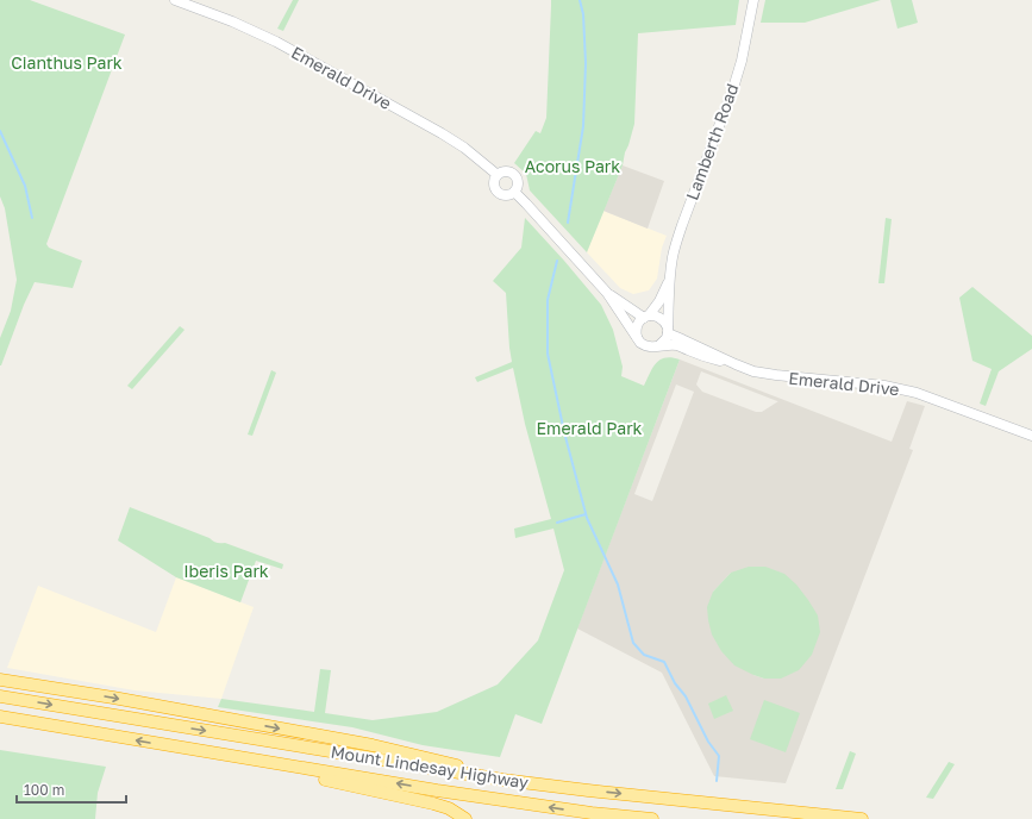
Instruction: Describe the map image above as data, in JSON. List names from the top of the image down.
{
  "streets": {
    "highway": ["Mount Lindesay Highway"],
    "street": ["Emerald Drive", "Lamberth Road"]
  },
  "crossings": [
    ["Emerald Drive", "Lamberth Road"]
  ],
  "parks": [
    "Cianthus Park",
    "Acorus Park",
    "Emerald Park",
    "Iberis Park"
  ],
  "scale_bar": "100 m"
}
